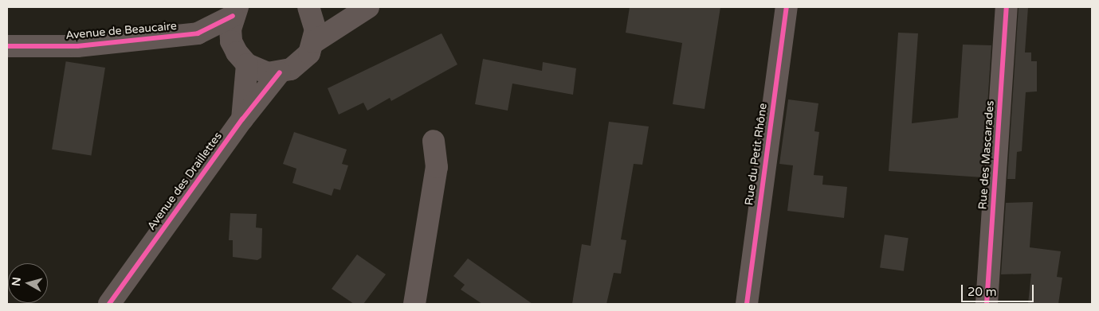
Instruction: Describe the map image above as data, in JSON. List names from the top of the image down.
{
  "streets": {
    "street": [
      "Avenue de Beaucaire",
      "Rue du Petit Rhône",
      "Rue des Mascarades",
      "Avenue des Draillettes"
    ]
  },
  "scale_bar": "20 m",
  "north": "left"
}
